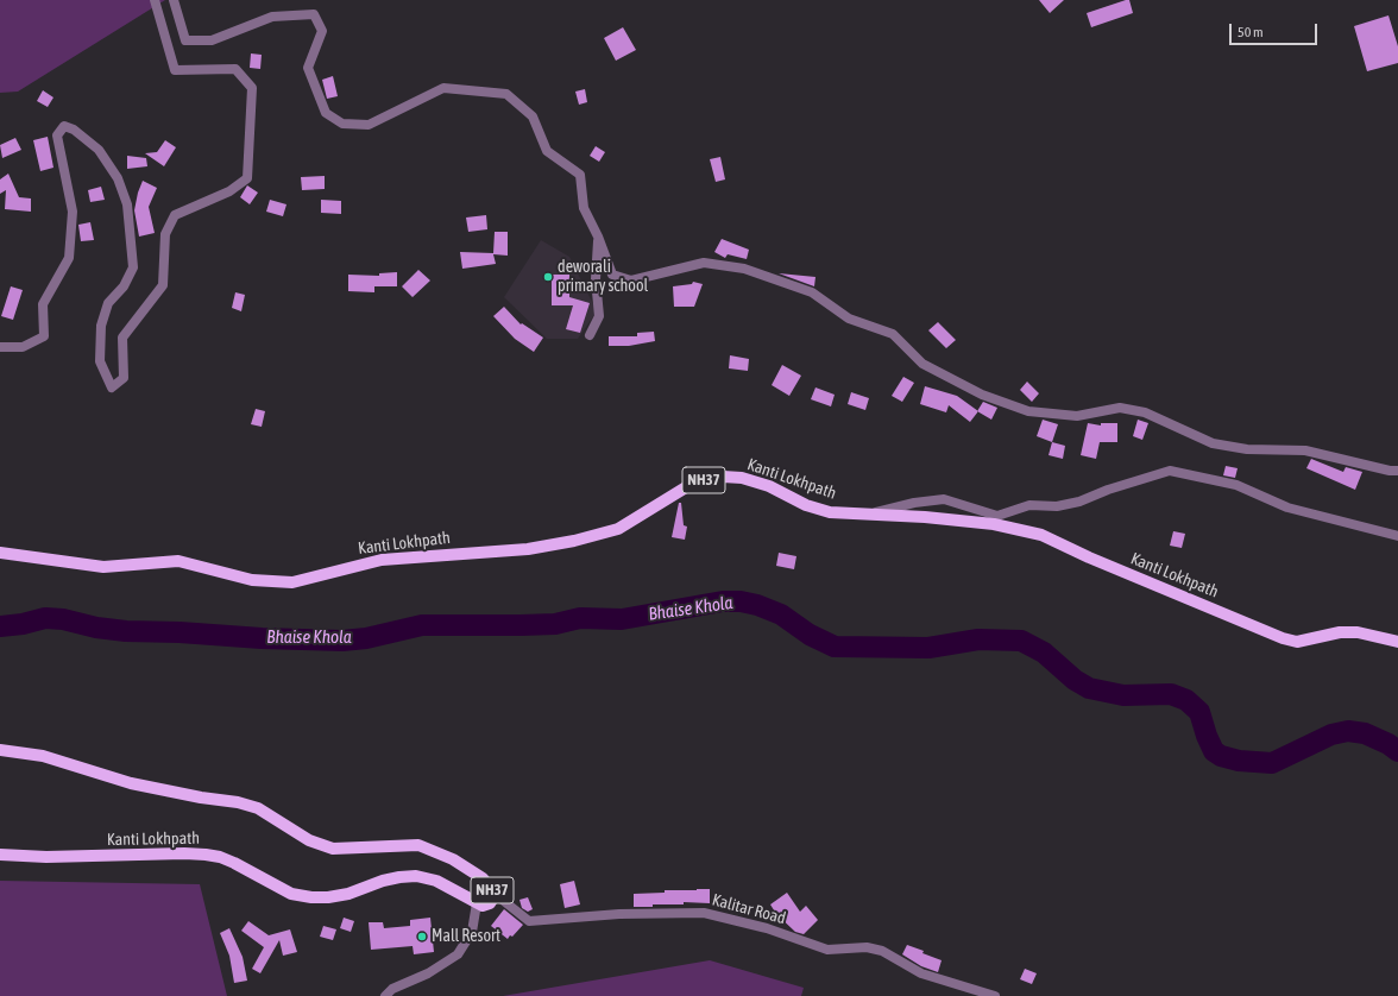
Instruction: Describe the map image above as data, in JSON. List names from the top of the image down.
{
  "streets": {
    "main road": ["Kanti Lokhpath", "NH37"],
    "street": ["Kalitar Road"]
  },
  "crossings": [
    ["Kanti Lokhpath", "NH37"],
    ["NH37", "Kalitar Road"]
  ],
  "water": ["Bhaise Khola"],
  "places": ["deworali primary school", "Mall Resort"],
  "scale_bar": "50 m"
}
